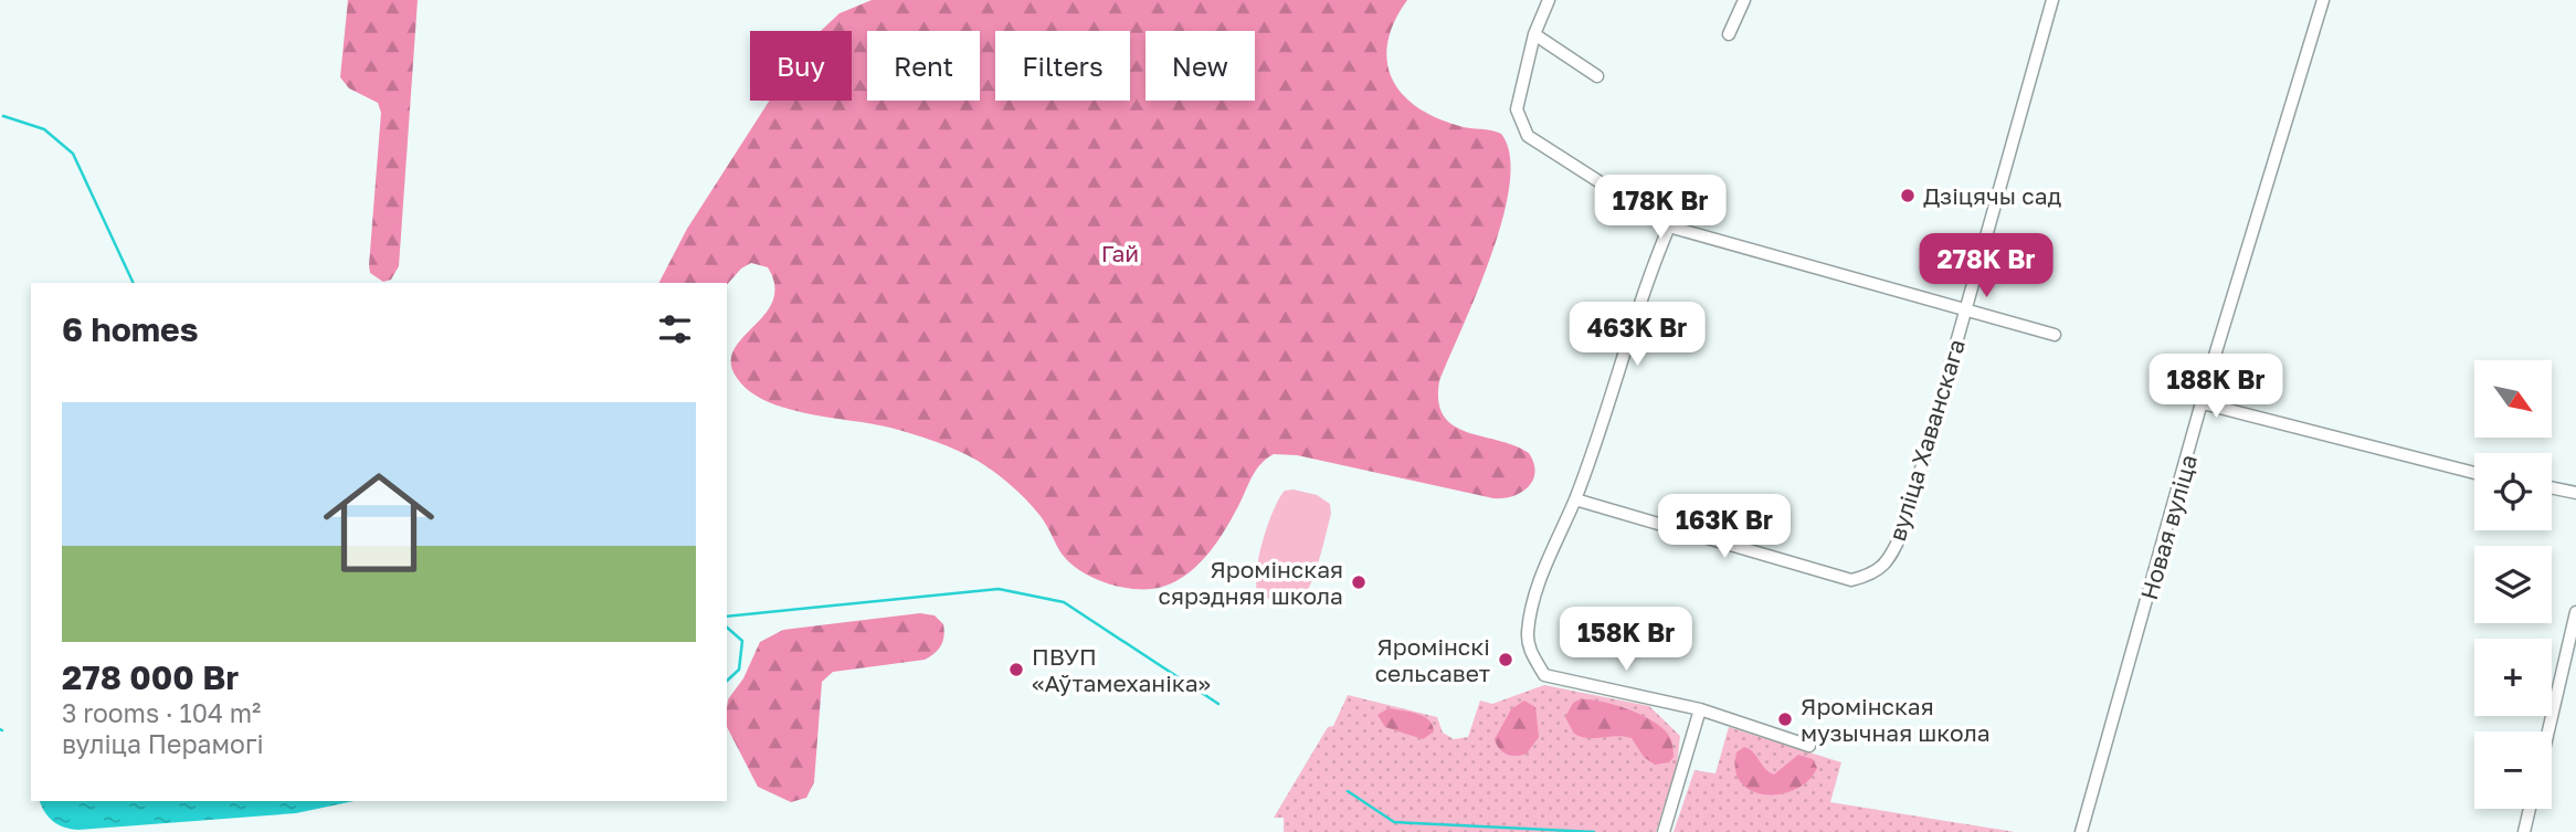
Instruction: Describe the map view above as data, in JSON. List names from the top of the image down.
{
  "streets": {
    "street": ["вуліца Хаванскага", "Новая вуліца"]
  },
  "parks": ["Гай"],
  "places": [
    "Дзіцячы сад",
    "Яромінская сярэдняя школа",
    "Яромінскі сельсавет",
    "ПВУП «Аўтамеханіка»",
    "Яромінская музычная школа"
  ],
  "north": "bottom right",
  "page": {
    "chip": [
      "Buy",
      "Rent",
      "Filters",
      "New"
    ],
    "price": [
      "178K Br",
      "278K Br",
      "463K Br",
      "188K Br",
      "163K Br",
      "158K Br"
    ],
    "heading": "6 homes",
    "map_buttons": ["+", "−"],
    "list": [
      {
        "name": "278 000 Br",
        "note": "3 rooms · 104 m² · вуліца Перамогі"
      }
    ]
  }
}
